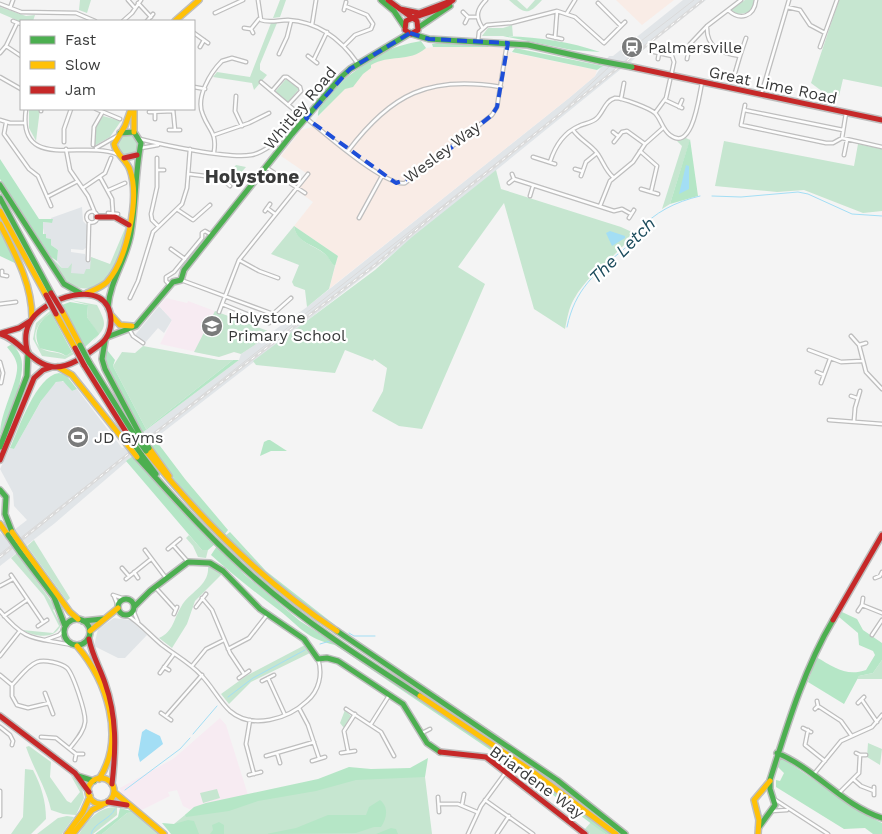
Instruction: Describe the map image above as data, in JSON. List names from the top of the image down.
{
  "streets": {
    "main road": ["Great Lime Road", "Whitley Road", "Briardene Way"],
    "street": ["Wesley Way"]
  },
  "crossings": [
    ["Great Lime Road", "Whitley Road"],
    ["Great Lime Road", "Wesley Way"],
    ["Whitley Road", "Wesley Way"]
  ],
  "districts": ["Holystone"],
  "water": ["The Letch"],
  "places": {
    "station": ["Palmersville"],
    "school or university": ["Holystone Primary School"],
    "sports": ["JD Gyms"]
  },
  "legend": ["Fast", "Slow", "Jam"]
}
